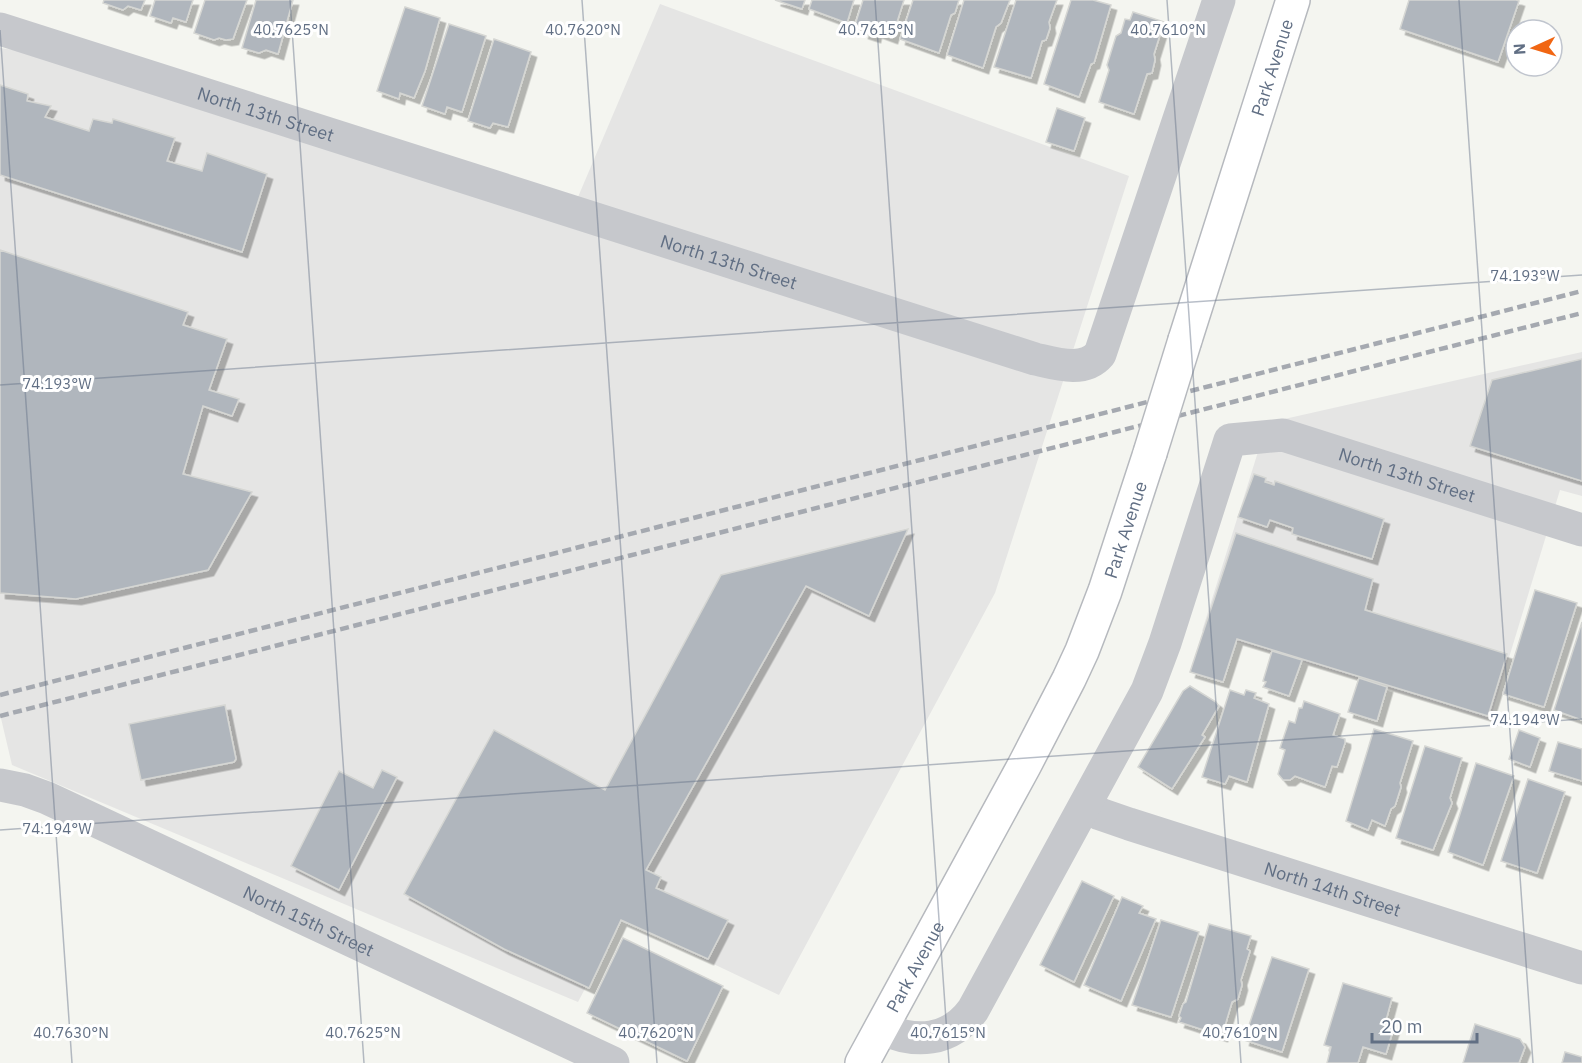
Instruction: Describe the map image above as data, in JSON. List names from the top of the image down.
{
  "streets": {
    "main road": ["Park Avenue"],
    "street": ["North 13th Street", "North 14th Street", "North 15th Street"]
  },
  "crossings": [
    ["Park Avenue", "North 13th Street"],
    ["Park Avenue", "North 14th Street"]
  ],
  "scale_bar": "20 m",
  "north": "left",
  "coordinates": [
    "40.7625°N",
    "40.7620°N",
    "40.7615°N",
    "40.7610°N",
    "74.193°W",
    "74.194°W",
    "40.7630°N"
  ]
}
